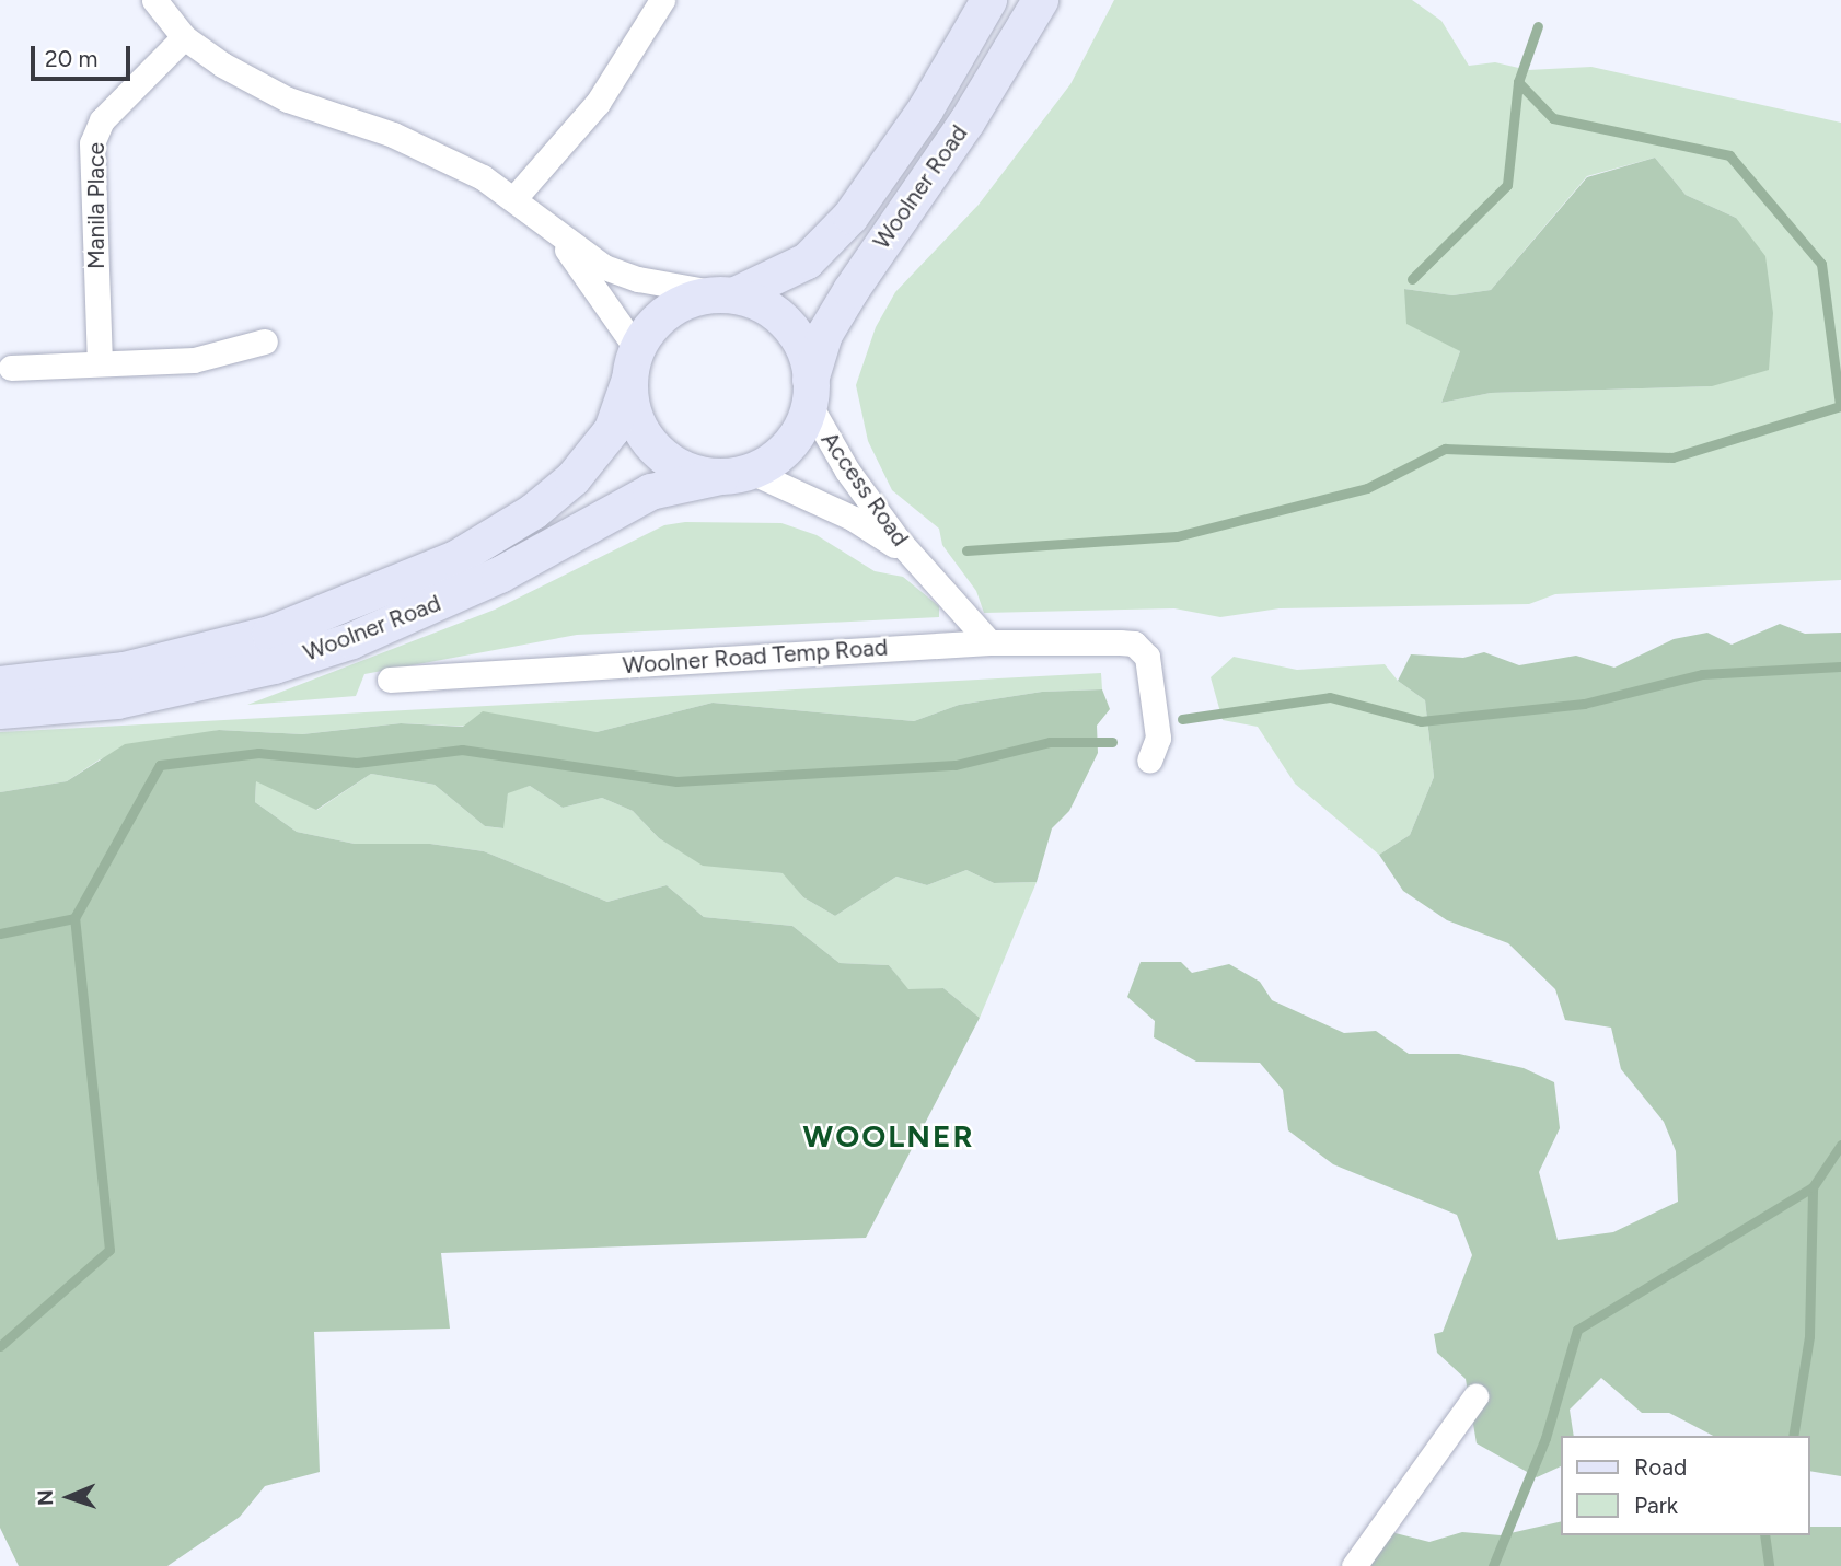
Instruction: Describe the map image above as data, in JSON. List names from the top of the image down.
{
  "streets": {
    "main road": ["Woolner Road"],
    "street": ["Manila Place", "Access Road", "Woolner Road Temp Road"]
  },
  "crossings": [
    ["Woolner Road", "Access Road"],
    ["Access Road", "Woolner Road Temp Road"]
  ],
  "districts": ["WOOLNER"],
  "legend": ["Road", "Park"],
  "scale_bar": "20 m",
  "north": "left"
}
